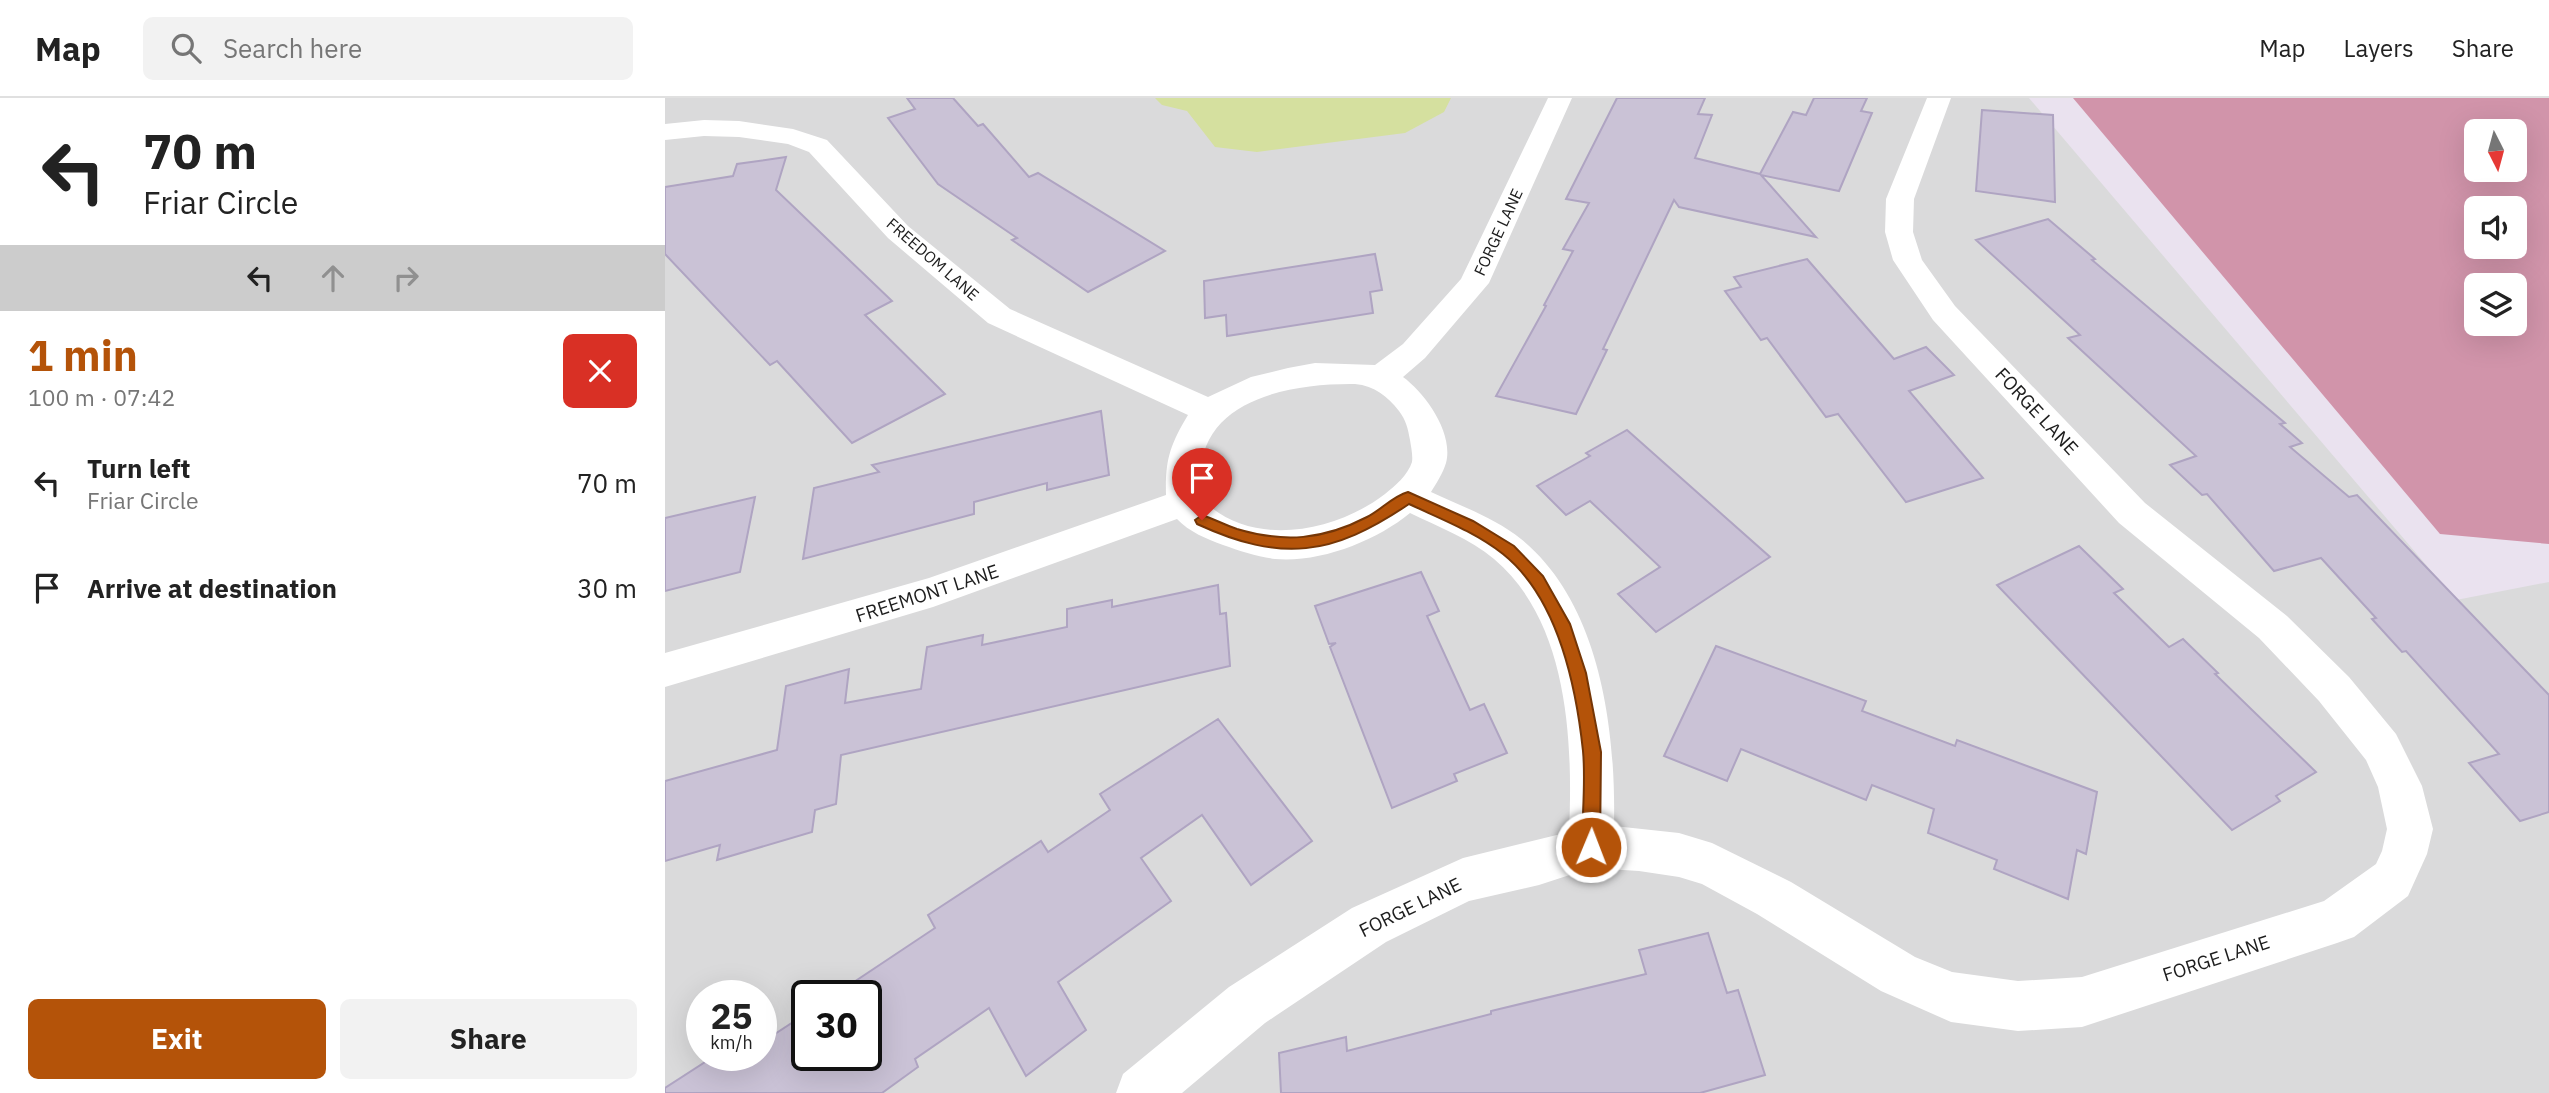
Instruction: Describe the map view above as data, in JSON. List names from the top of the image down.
{
  "streets": {
    "street": ["FORGE LANE", "FREEDOM LANE", "FREEMONT LANE"]
  },
  "crossings": [
    ["FORGE LANE", "FREEDOM LANE"],
    ["FORGE LANE", "FREEMONT LANE"],
    ["FREEDOM LANE", "FREEMONT LANE"]
  ],
  "north": "bottom",
  "page": {
    "header": "Map",
    "search": "Search here",
    "nav": ["Map", "Layers", "Share"],
    "turn": ["70 m", "Friar Circle"],
    "heading": ["1 min", "100 m · 07:42"],
    "list": [
      {
        "name": "Turn left",
        "note": "Friar Circle",
        "value": "70 m"
      },
      {
        "name": "Arrive at destination",
        "value": "30 m"
      }
    ],
    "speed": "25 km/h",
    "limit": "30",
    "buttons": ["Exit", "Share"]
  }
}
